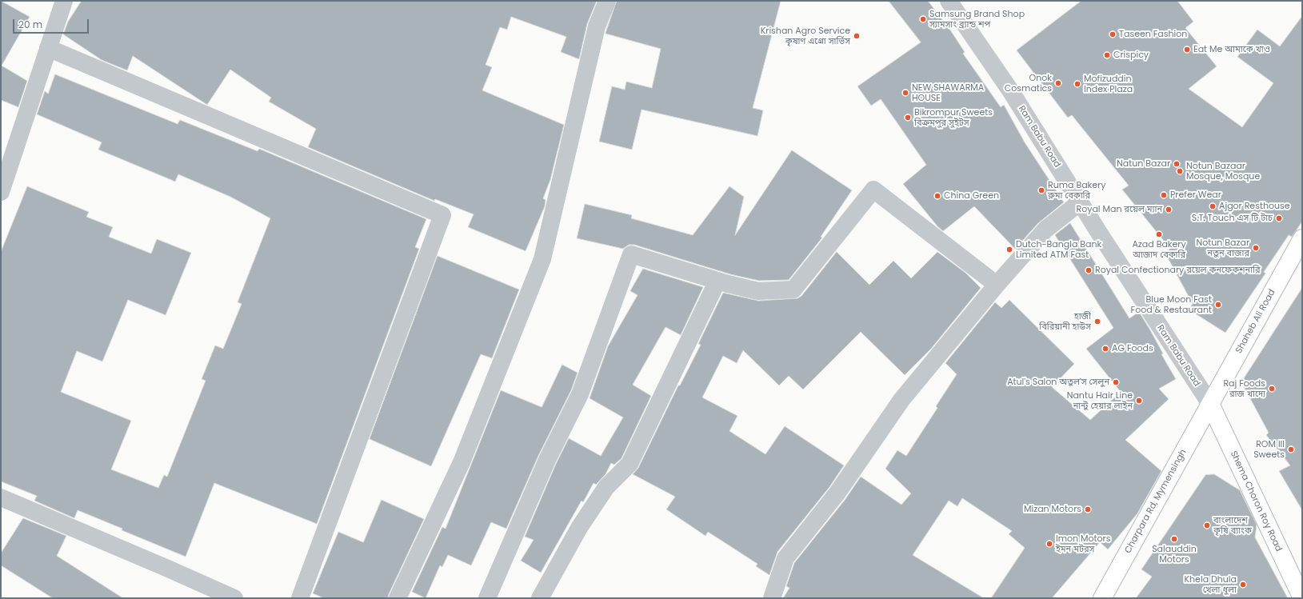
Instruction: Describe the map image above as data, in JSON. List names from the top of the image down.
{
  "streets": {
    "main road": ["Shaheb Ali Road", "Charpara Rd, Mymensingh", "Shema Choron Roy Road"],
    "street": ["Ram Babu Road"]
  },
  "crossings": [
    ["Ram Babu Road", "Shaheb Ali Road"],
    ["Ram Babu Road", "Charpara Rd, Mymensingh"],
    ["Ram Babu Road", "Shema Choron Roy Road"],
    ["Shaheb Ali Road", "Charpara Rd, Mymensingh"],
    ["Shaheb Ali Road", "Shema Choron Roy Road"],
    ["Charpara Rd, Mymensingh", "Shema Choron Roy Road"]
  ],
  "places": [
    "Samsung Brand Shop স্যামসাং ব্র্যান্ড শপ",
    "Taseen Fashion",
    "Krishan Agro Service কৃষাণ এগ্রো সার্ভিস",
    "Eat Me আমাকে খাও",
    "Crispicy",
    "Onok Cosmatics",
    "Mofizuddin Index Plaza",
    "NEW SHAWARMA HOUSE",
    "Bikrompur Sweets বিক্রমপুর সুইটস",
    "Natun Bazar",
    "Notun Bazaar Mosque, Mosque",
    "Ruma Bakery রুমা বেকারি",
    "Prefer Wear",
    "China Green",
    "Ajgor Resthouse",
    "Royal Man রয়েল ম্যান",
    "S.T. Touch এস টি টাচ",
    "Azad Bakery আজাদ বেকারি",
    "Notun Bazar নতুন বাজার",
    "Dutch-Bangla Bank Limited ATM Fast",
    "Royal Confectionary রয়েল কনফেকশনারি",
    "Blue Moon Fast Food & Restaurant",
    "হাজী বিরিয়ানী হাউস",
    "AG Foods",
    "Atul's Salon অতুল'স সেলুন",
    "Raj Foods রাজ খাদ্যে",
    "Nantu Hair Line নান্টু হেয়ার লাইন",
    "ROM III Sweets",
    "Mizan Motors",
    "বাংলাদেশ কৃষি ব্যাংক",
    "Salauddin Motors",
    "Imon Motors ইমন মটরস",
    "Khela Dhula খেলা ধুলা"
  ],
  "scale_bar": "20 m"
}
